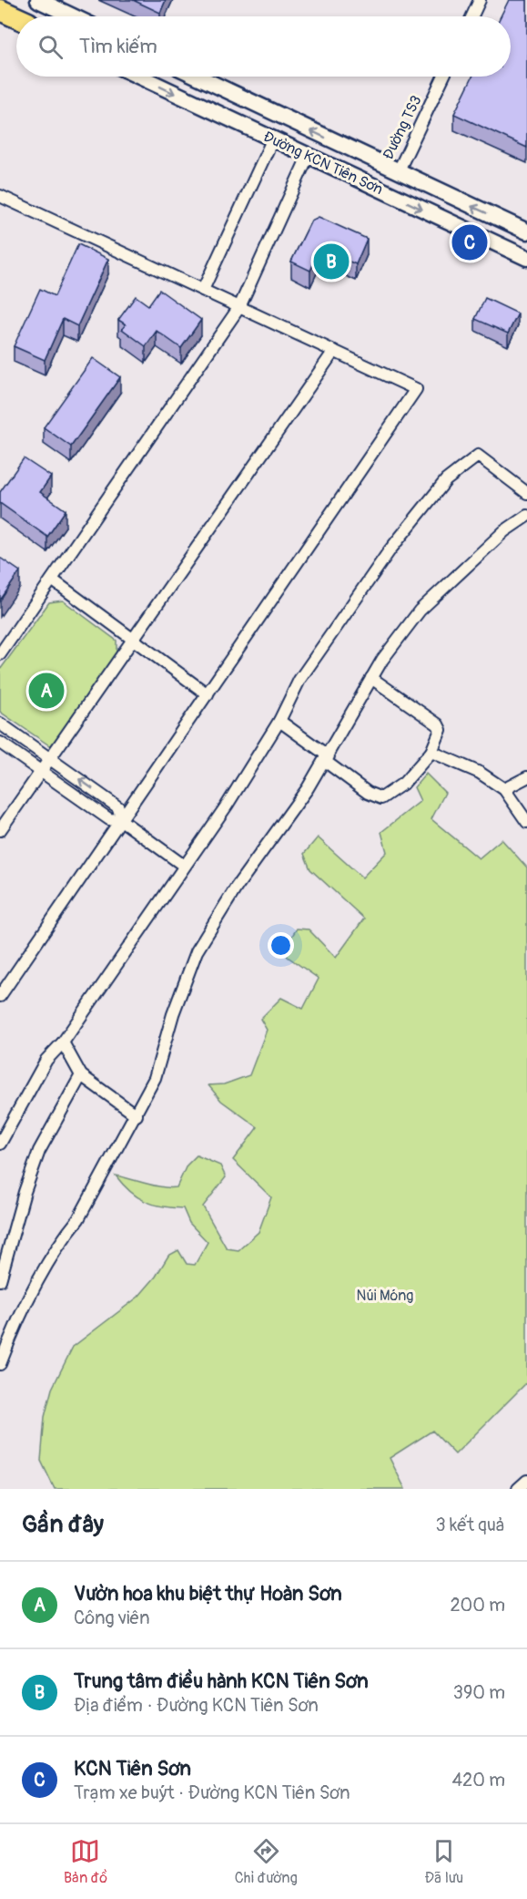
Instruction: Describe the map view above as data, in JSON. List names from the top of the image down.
{
  "streets": {
    "main road": ["Đường KCN Tiên Sơn"],
    "street": ["Đường TS3"]
  },
  "crossings": [
    ["Đường TS3", "Đường KCN Tiên Sơn"]
  ],
  "parks": ["Núi Móng"],
  "page": {
    "search": "Tìm kiếm",
    "pins": ["C", "B", "A"],
    "heading": ["Gần đây", "3 kết quả"],
    "list": [
      {
        "mark": "A",
        "name": "Vườn hoa khu biệt thự Hoàn Sơn",
        "note": "Công viên",
        "value": "200 m"
      },
      {
        "mark": "B",
        "name": "Trung tâm điều hành KCN Tiên Sơn",
        "note": "Địa điểm · Đường KCN Tiên Sơn",
        "value": "390 m"
      },
      {
        "mark": "C",
        "name": "KCN Tiên Sơn",
        "note": "Trạm xe buýt · Đường KCN Tiên Sơn",
        "value": "420 m"
      }
    ],
    "nav": ["Bản đồ", "Chỉ đường", "Đã lưu"]
  }
}
